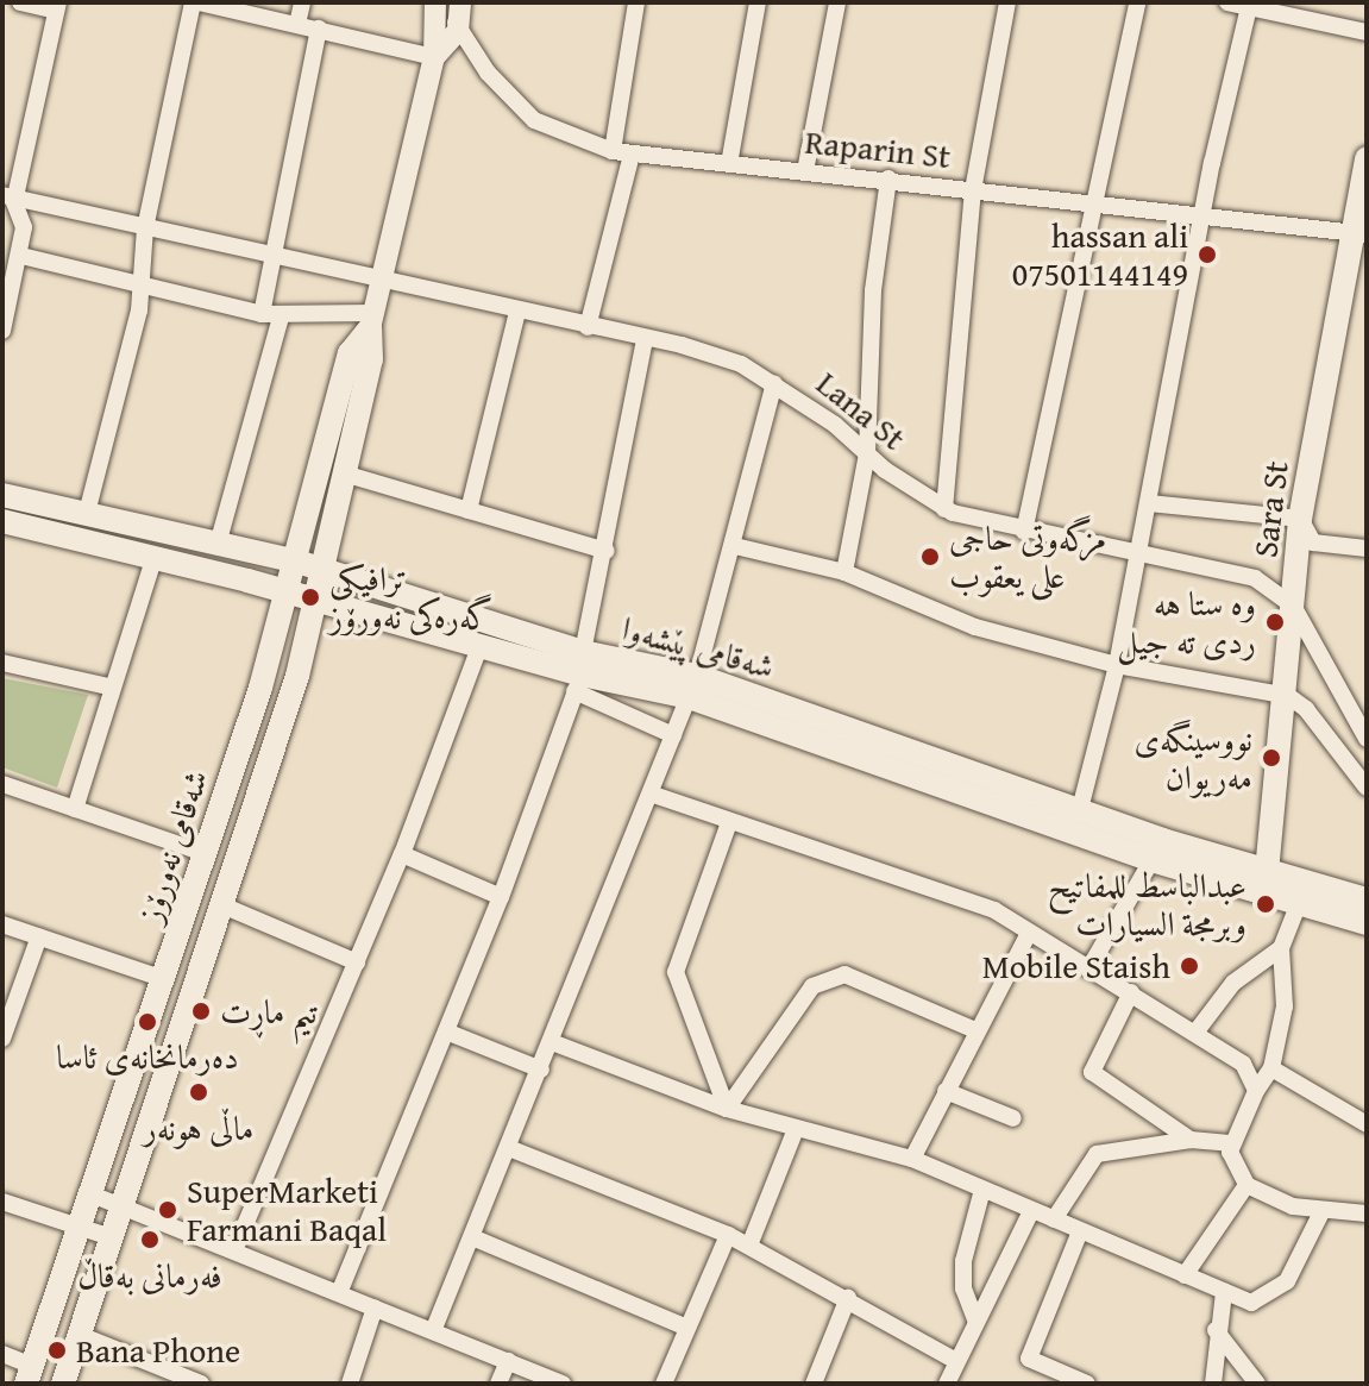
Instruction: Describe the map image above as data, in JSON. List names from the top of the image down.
{
  "streets": {
    "main road": ["Sara St", "شەقامی پێشەوا", "شەقامی نەورۆز"],
    "street": ["Raparin St", "Lana St"]
  },
  "crossings": [
    ["Raparin St", "Sara St"],
    ["Raparin St", "شەقامی نەورۆز"],
    ["Lana St", "Sara St"],
    ["Lana St", "شەقامی نەورۆز"],
    ["Sara St", "شەقامی پێشەوا"],
    ["شەقامی پێشەوا", "شەقامی نەورۆز"]
  ],
  "places": [
    "hassan ali 07501144149",
    "مزگەوتی حاجی علی یعقوب",
    "ترافیکی گەرەکی نەورۆز",
    "وه ستا هه ردى ته جيل",
    "نووسینگەی مەریوان",
    "عبدالباسط للمفاتيح وبرمجة السيارات",
    "Mobile Staish",
    "تیم ماڕت",
    "دەرمانخانەی ئاسا",
    "ماڵی هونەر",
    "SuperMarketi Farmani Baqal",
    "فەرمانی بەقاڵ",
    "Bana Phone"
  ]
}
